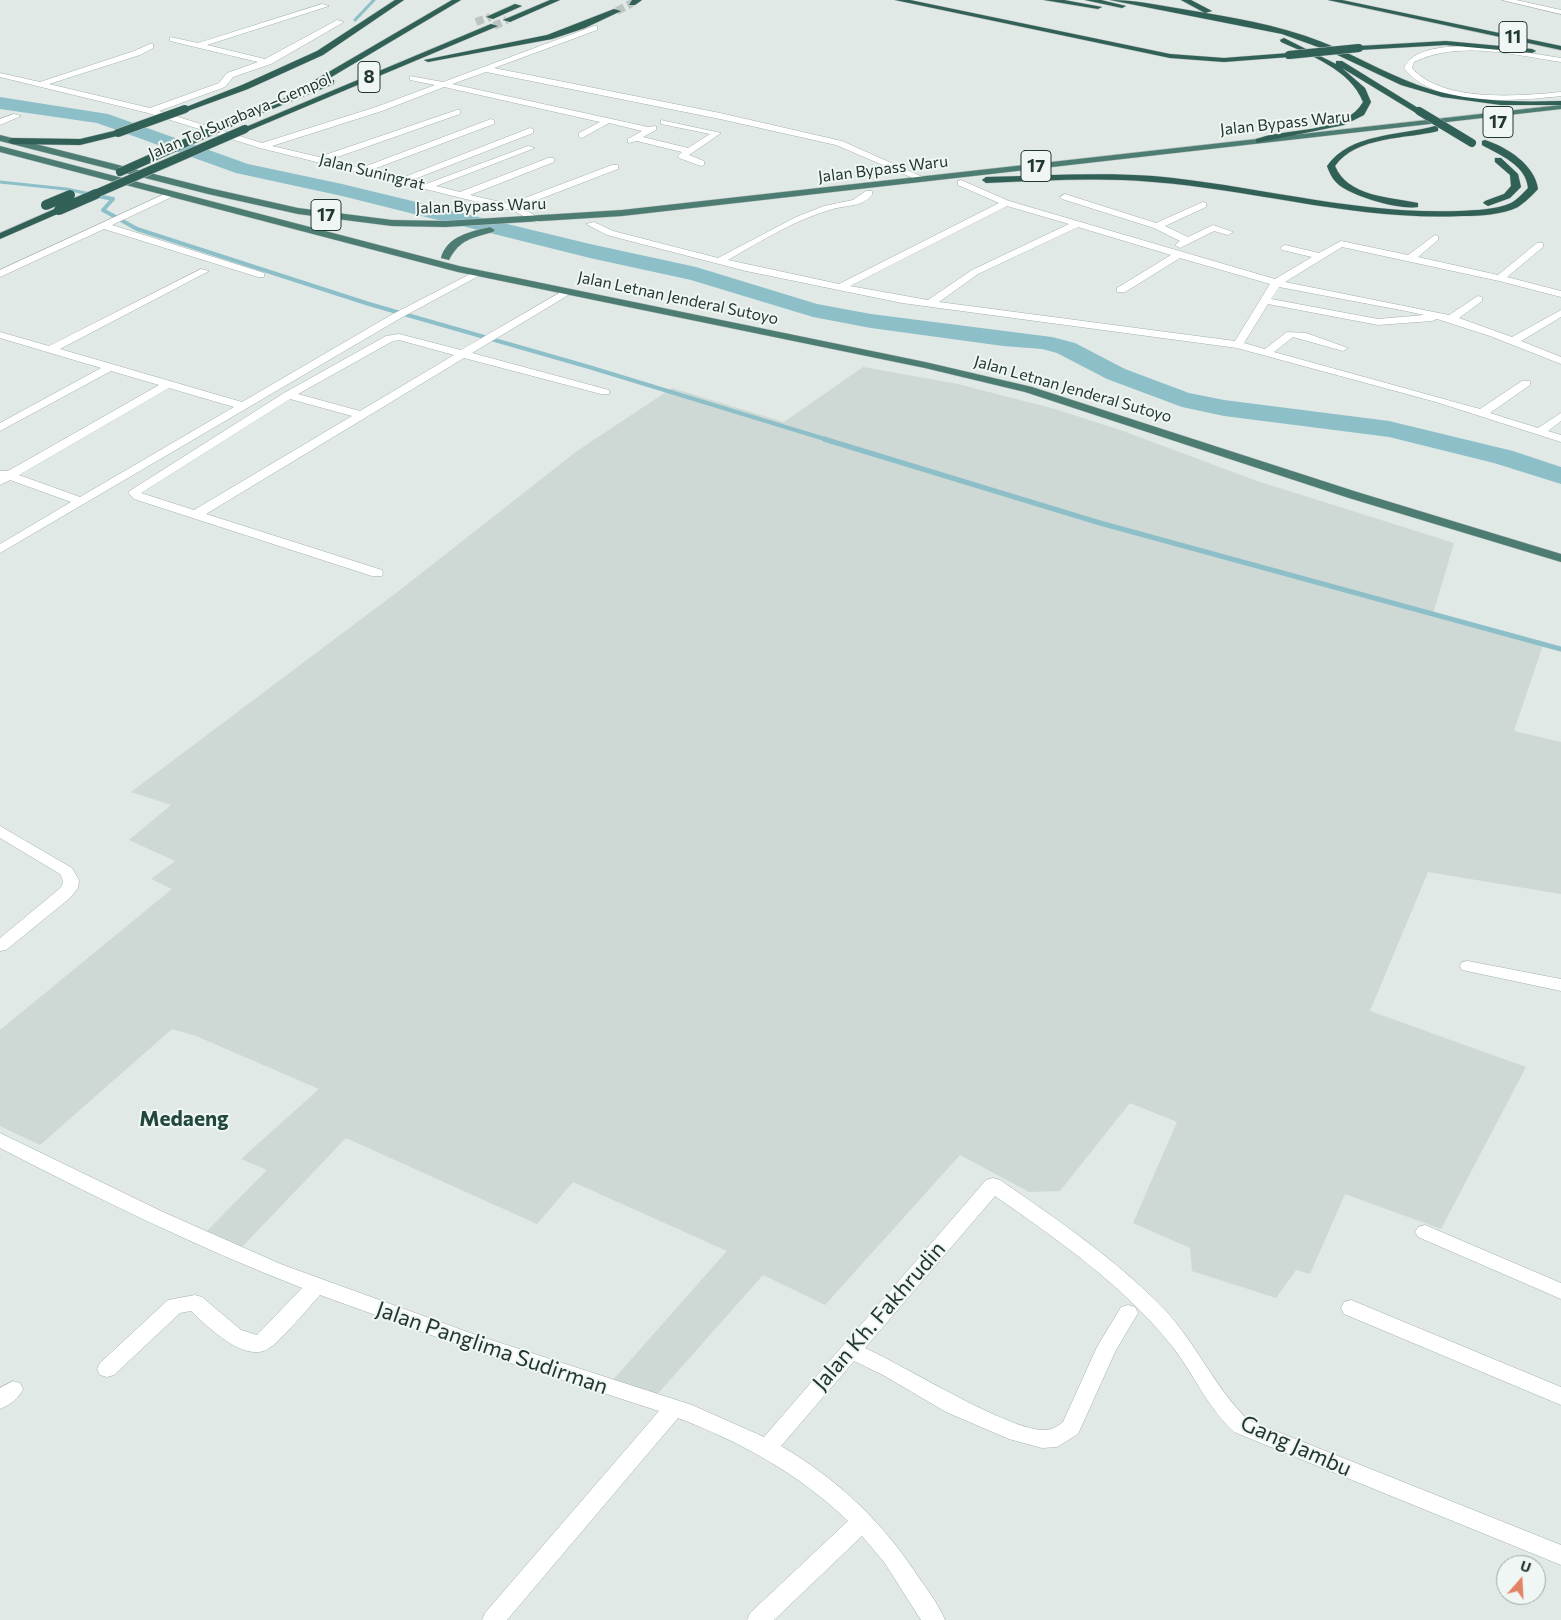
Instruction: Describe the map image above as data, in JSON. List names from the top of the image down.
{
  "streets": {
    "highway": [
      "11",
      "8",
      "Jalan Tol Surabaya–Gempol",
      "17",
      "Jalan Bypass Waru",
      "Jalan Letnan Jenderal Sutoyo"
    ],
    "street": [
      "Jalan Suningrat",
      "Jalan Kh. Fakhrudin",
      "Jalan Panglima Sudirman",
      "Gang Jambu"
    ]
  },
  "crossings": [
    ["17", "Jalan Bypass Waru"],
    ["17", "Jalan Letnan Jenderal Sutoyo"],
    ["Jalan Bypass Waru", "Jalan Suningrat"],
    ["Jalan Bypass Waru", "Jalan Letnan Jenderal Sutoyo"],
    ["Jalan Kh. Fakhrudin", "Jalan Panglima Sudirman"],
    ["Jalan Kh. Fakhrudin", "Gang Jambu"]
  ],
  "districts": ["Medaeng"],
  "north": "top"
}
